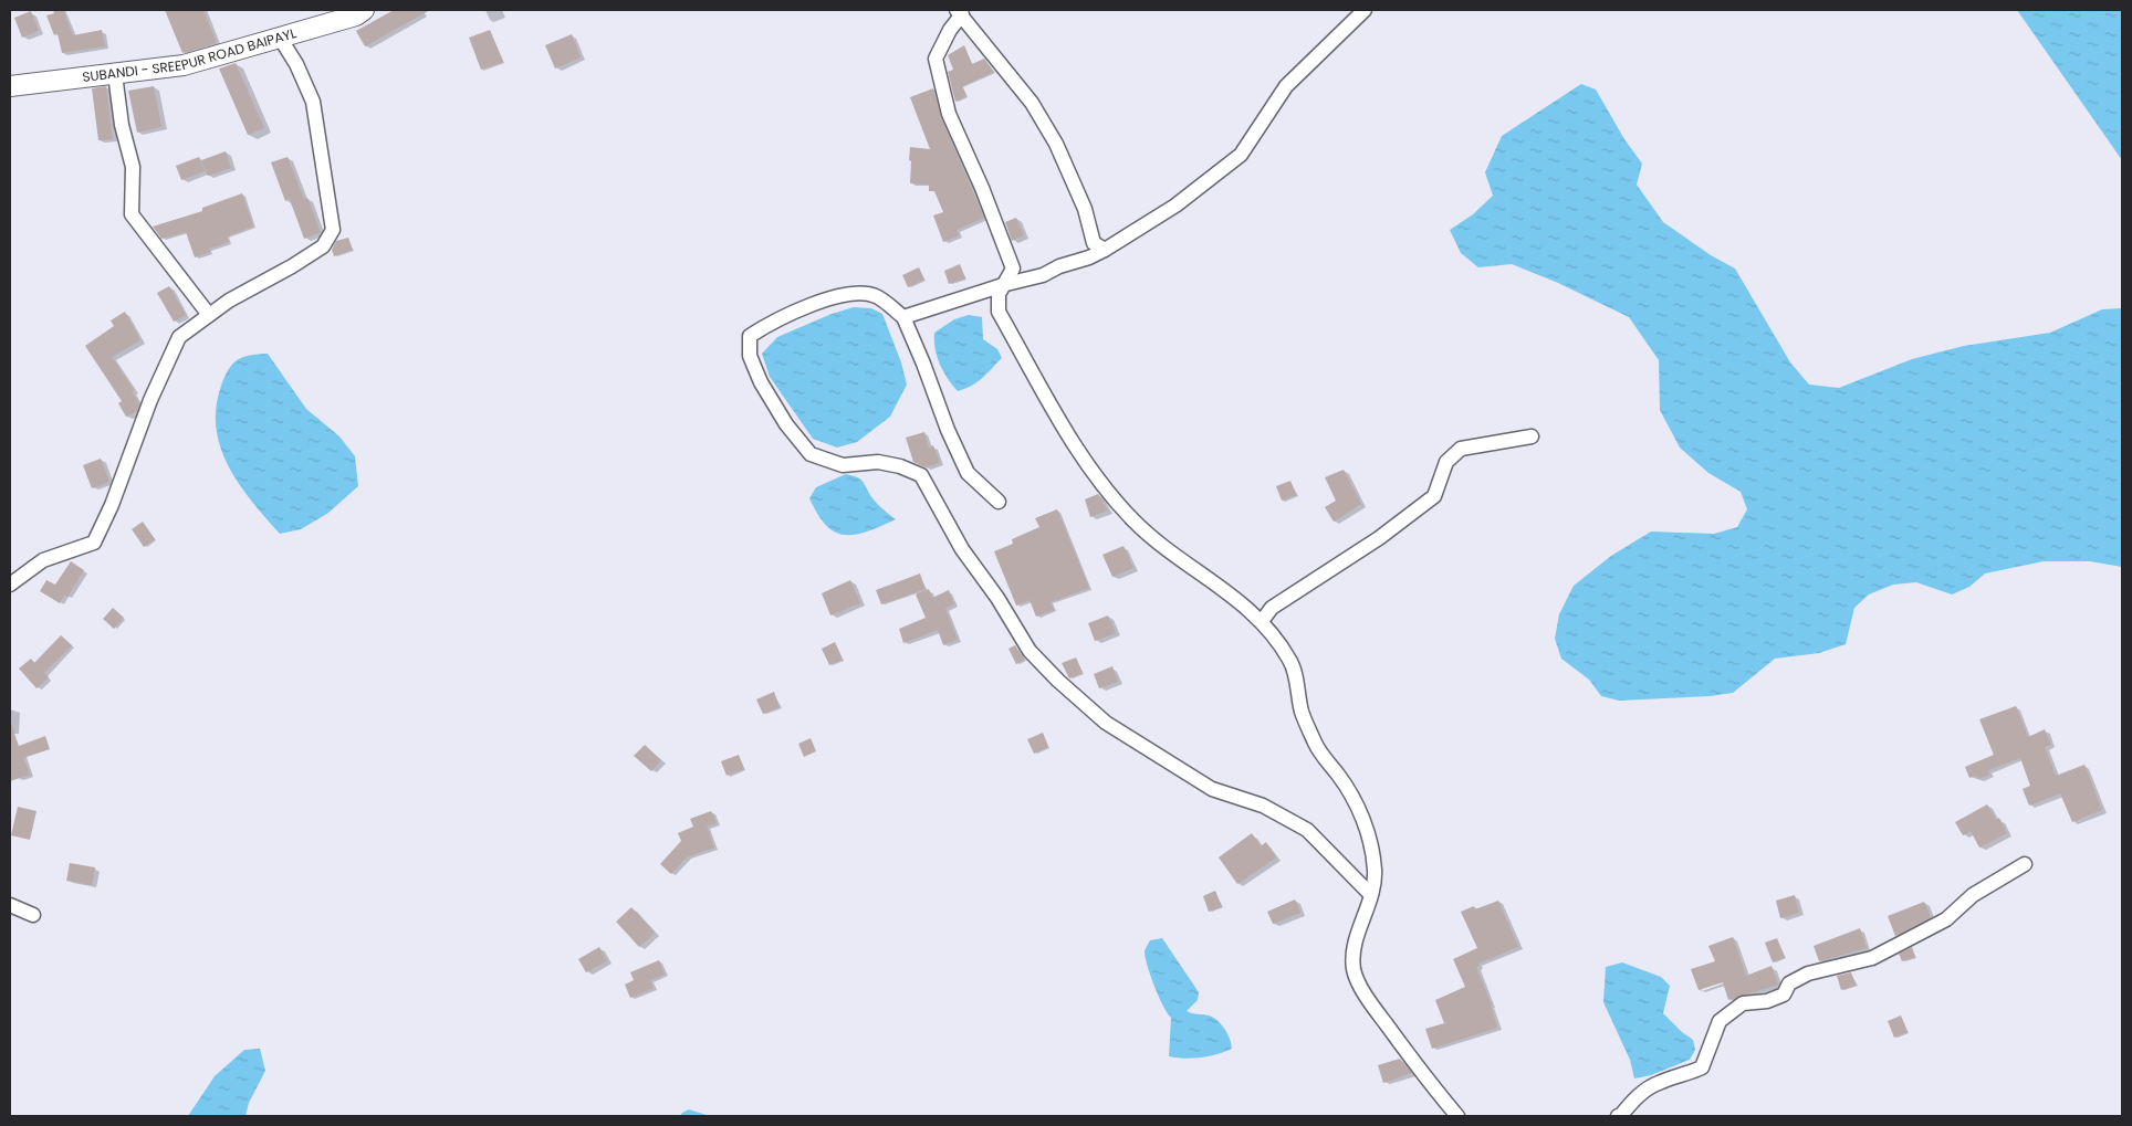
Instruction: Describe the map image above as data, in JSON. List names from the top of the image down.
{
  "streets": {
    "street": ["SUBANDI - SREEPUR ROAD BAIPAYL"]
  }
}
